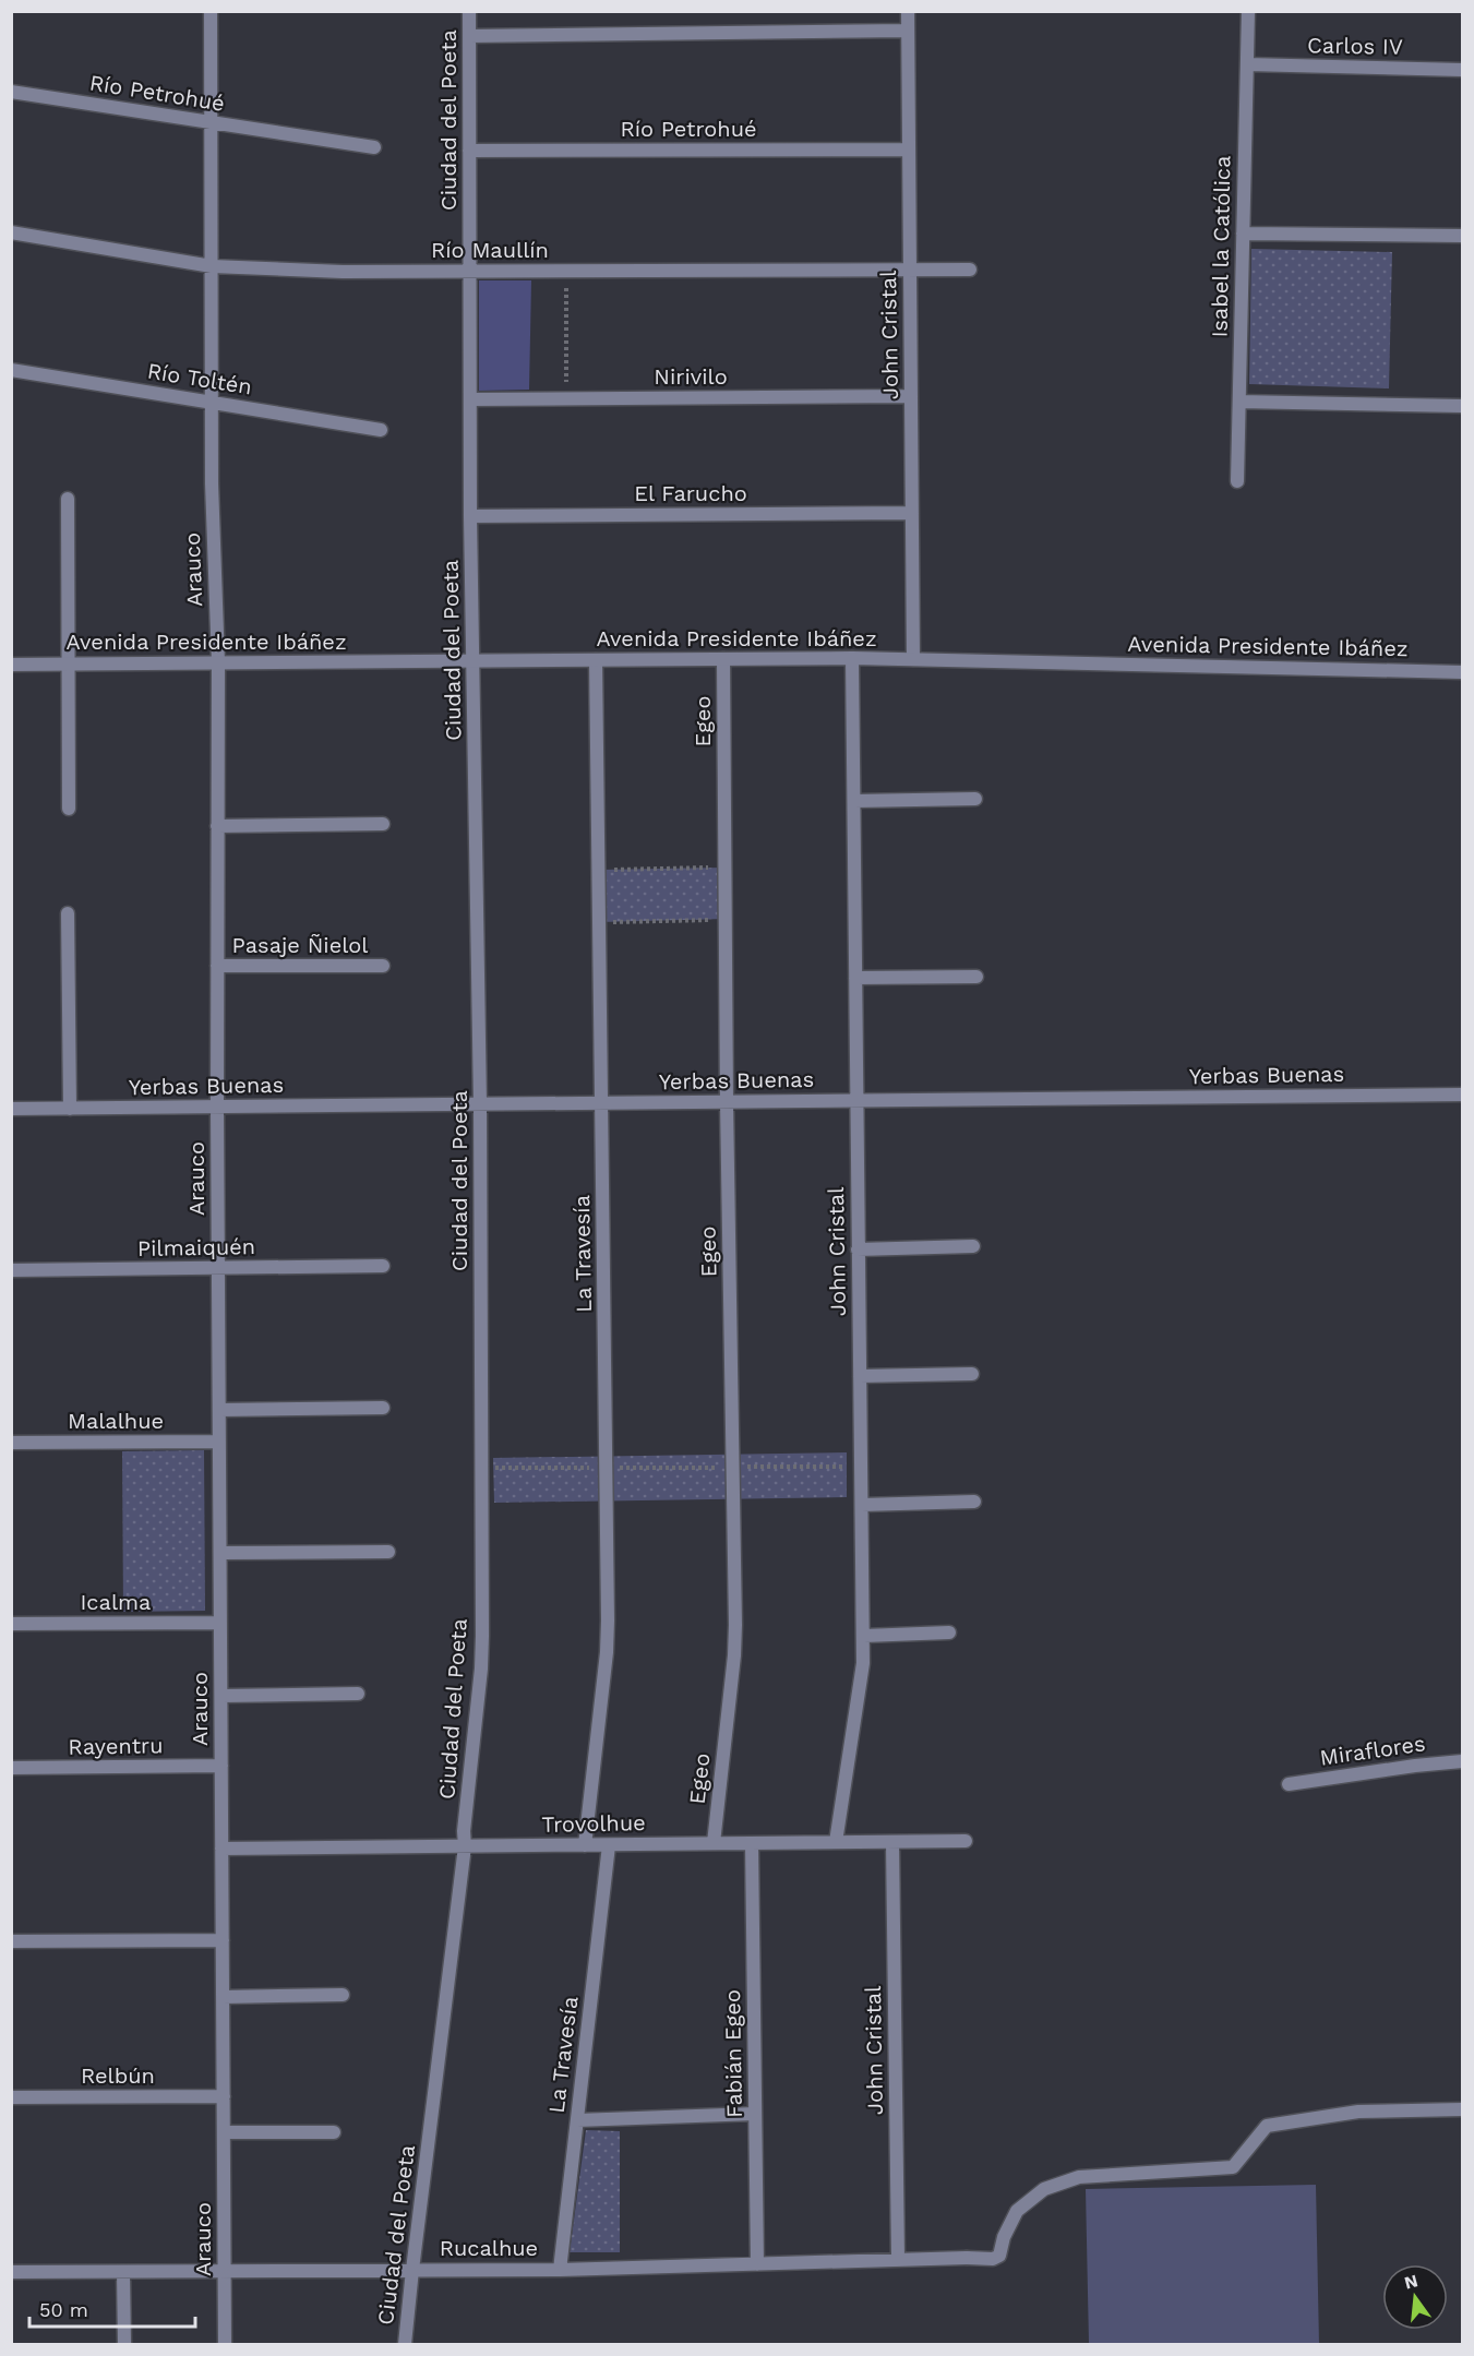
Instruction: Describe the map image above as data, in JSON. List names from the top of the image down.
{
  "streets": {
    "street": [
      "Carlos IV",
      "Río Petrohué",
      "Ciudad del Poeta",
      "Isabel la Católica",
      "Río Maullín",
      "John Cristal",
      "Nirivilo",
      "Río Toltén",
      "El Farucho",
      "Arauco",
      "Avenida Presidente Ibáñez",
      "Egeo",
      "Pasaje Ñielol",
      "Yerbas Buenas",
      "Pilmaiquén",
      "La Travesía",
      "Malalhue",
      "Icalma",
      "Rayentru",
      "Miraflores",
      "Trovolhue",
      "Fabián Egeo",
      "Relbún",
      "Rucalhue"
    ]
  },
  "crossings": [
    ["Carlos IV", "Isabel la Católica"],
    ["Río Petrohué", "Ciudad del Poeta"],
    ["Río Petrohué", "John Cristal"],
    ["Río Petrohué", "Arauco"],
    ["Ciudad del Poeta", "Río Maullín"],
    ["Ciudad del Poeta", "Nirivilo"],
    ["Ciudad del Poeta", "El Farucho"],
    ["Ciudad del Poeta", "Avenida Presidente Ibáñez"],
    ["Ciudad del Poeta", "Yerbas Buenas"],
    ["Ciudad del Poeta", "Trovolhue"],
    ["Ciudad del Poeta", "Rucalhue"],
    ["Río Maullín", "John Cristal"],
    ["Río Maullín", "Arauco"],
    ["John Cristal", "Nirivilo"],
    ["John Cristal", "El Farucho"],
    ["John Cristal", "Avenida Presidente Ibáñez"],
    ["John Cristal", "Yerbas Buenas"],
    ["John Cristal", "Trovolhue"],
    ["John Cristal", "Rucalhue"],
    ["Río Toltén", "Arauco"],
    ["Arauco", "Avenida Presidente Ibáñez"],
    ["Arauco", "Pasaje Ñielol"],
    ["Arauco", "Yerbas Buenas"],
    ["Arauco", "Pilmaiquén"],
    ["Arauco", "Malalhue"],
    ["Arauco", "Icalma"],
    ["Arauco", "Rayentru"],
    ["Arauco", "Trovolhue"],
    ["Arauco", "Relbún"],
    ["Arauco", "Rucalhue"],
    ["Avenida Presidente Ibáñez", "Egeo"],
    ["Avenida Presidente Ibáñez", "La Travesía"],
    ["Egeo", "Yerbas Buenas"],
    ["Egeo", "Trovolhue"],
    ["Yerbas Buenas", "La Travesía"],
    ["La Travesía", "Trovolhue"],
    ["La Travesía", "Rucalhue"],
    ["Trovolhue", "Fabián Egeo"],
    ["Fabián Egeo", "Rucalhue"]
  ],
  "scale_bar": "50 m",
  "north": "top"
}
